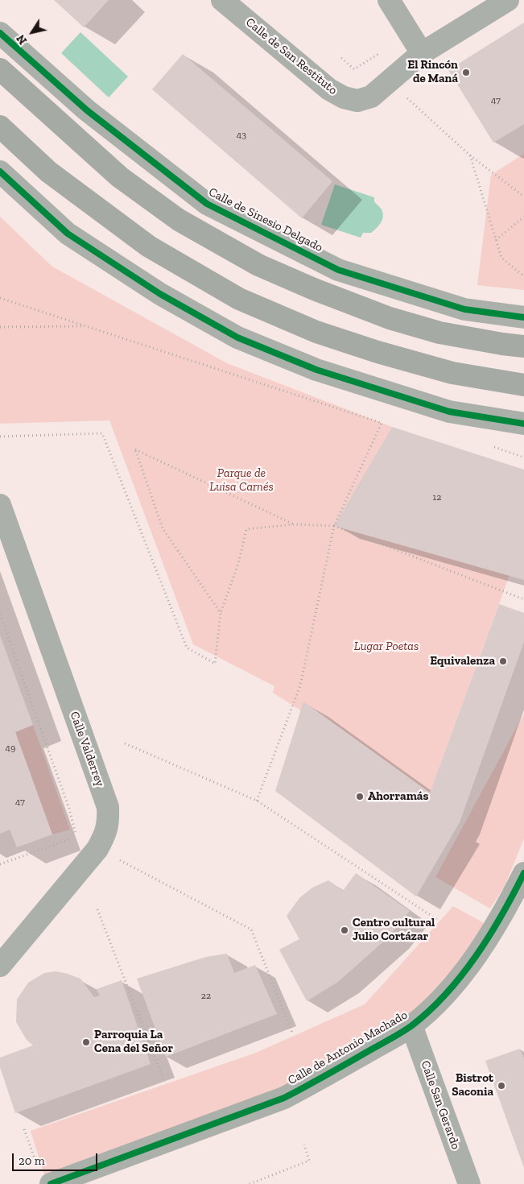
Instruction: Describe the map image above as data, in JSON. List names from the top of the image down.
{
  "streets": {
    "street": [
      "Calle de San Restituto",
      "Calle de Sinesio Delgado",
      "Calle Valderrey",
      "Calle de Antonio Machado",
      "Calle San Gerardo"
    ]
  },
  "crossings": [
    ["Calle de Antonio Machado", "Calle San Gerardo"]
  ],
  "parks": ["Parque de Luisa Carnés", "Lugar Poetas"],
  "places": [
    "El Rincón de Maná",
    "Equivalenza",
    "Ahorramás",
    "Centro cultural Julio Cortázar",
    "Parroquia La Cena del Señor",
    "Bistrot Saconia"
  ],
  "house_numbers": [
    "47",
    "43",
    "12",
    "49",
    "47",
    "22"
  ],
  "scale_bar": "20 m",
  "north": "bottom left"
}
